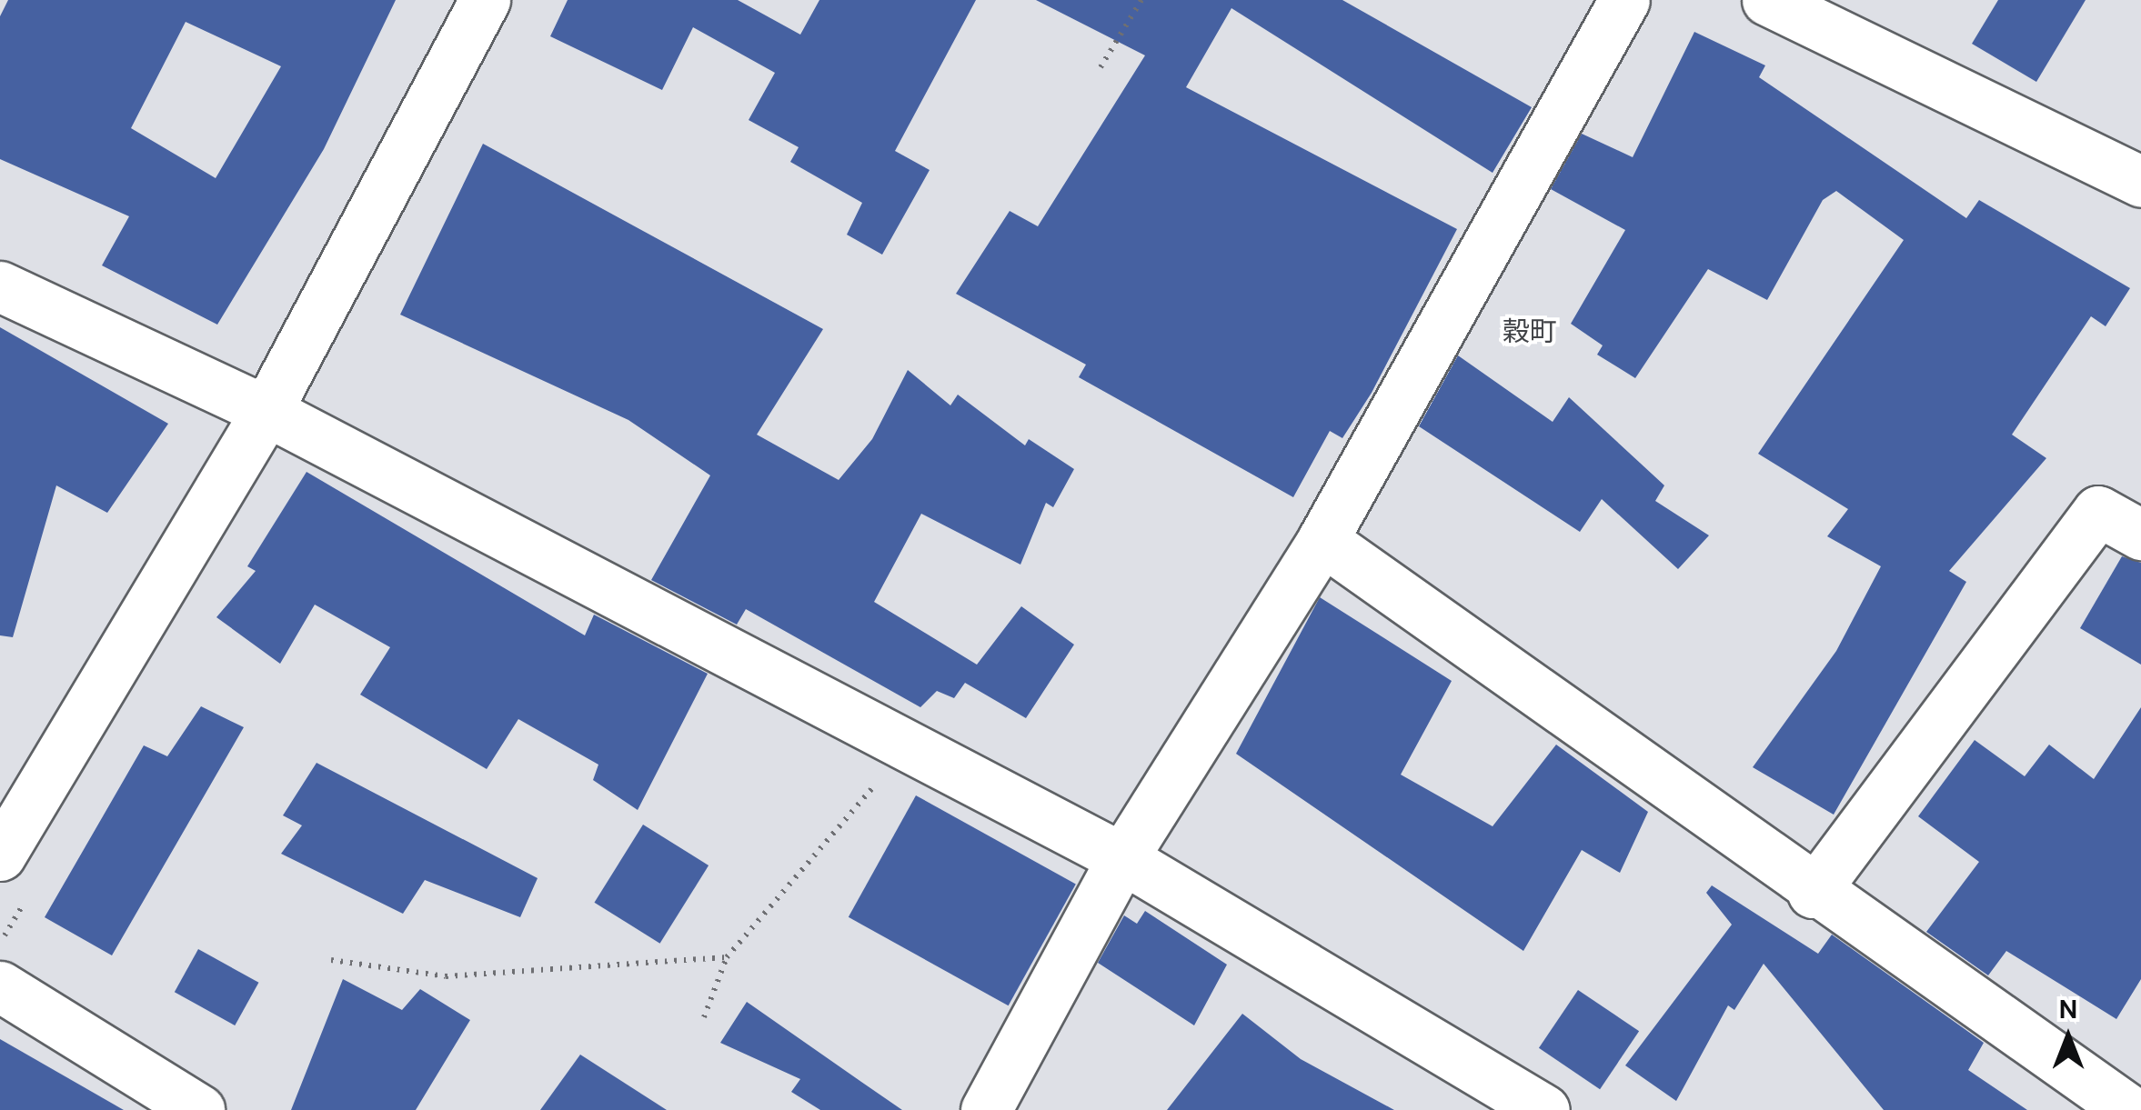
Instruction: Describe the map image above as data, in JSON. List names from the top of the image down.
{
  "districts": ["穀町"],
  "north": "top"
}
